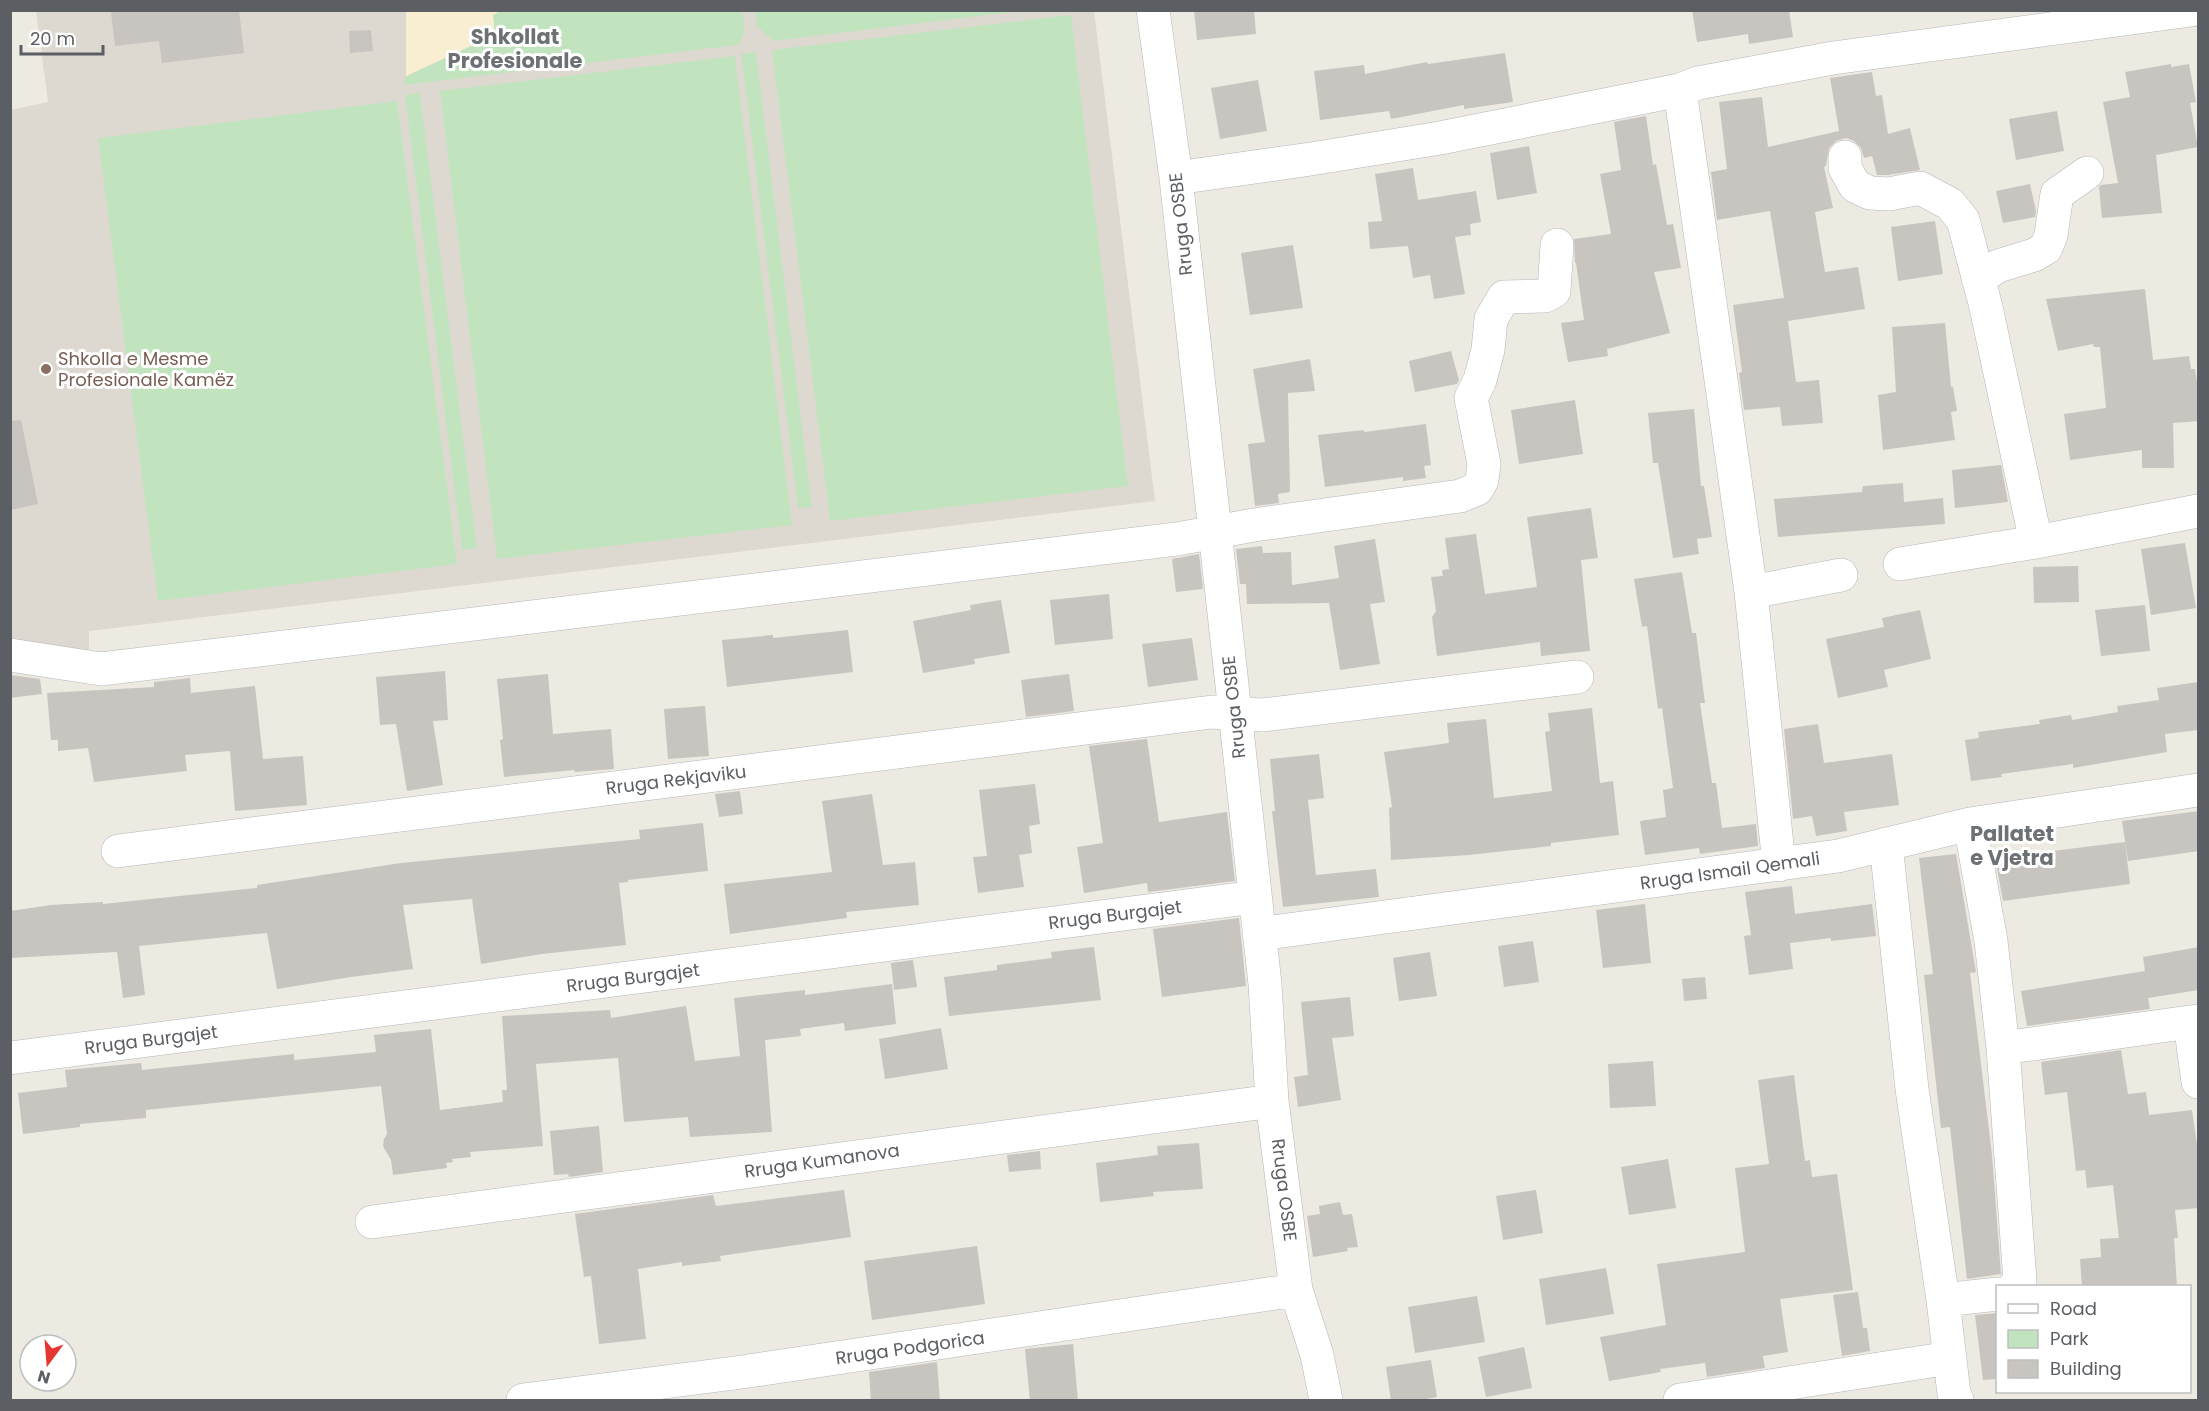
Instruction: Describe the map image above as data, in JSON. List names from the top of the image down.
{
  "streets": {
    "street": [
      "Rruga OSBE",
      "Rruga Rekjaviku",
      "Rruga Ismail Qemali",
      "Rruga Burgajet",
      "Rruga Kumanova",
      "Rruga Podgorica"
    ]
  },
  "crossings": [
    ["Rruga OSBE", "Rruga Rekjaviku"],
    ["Rruga OSBE", "Rruga Ismail Qemali"],
    ["Rruga OSBE", "Rruga Burgajet"],
    ["Rruga OSBE", "Rruga Kumanova"],
    ["Rruga OSBE", "Rruga Podgorica"]
  ],
  "districts": ["Shkollat Profesionale", "Pallatet e Vjetra"],
  "places": ["Shkolla e Mesme Profesionale Kamëz"],
  "legend": ["Road", "Park", "Building"],
  "scale_bar": "20 m",
  "north": "bottom"
}
